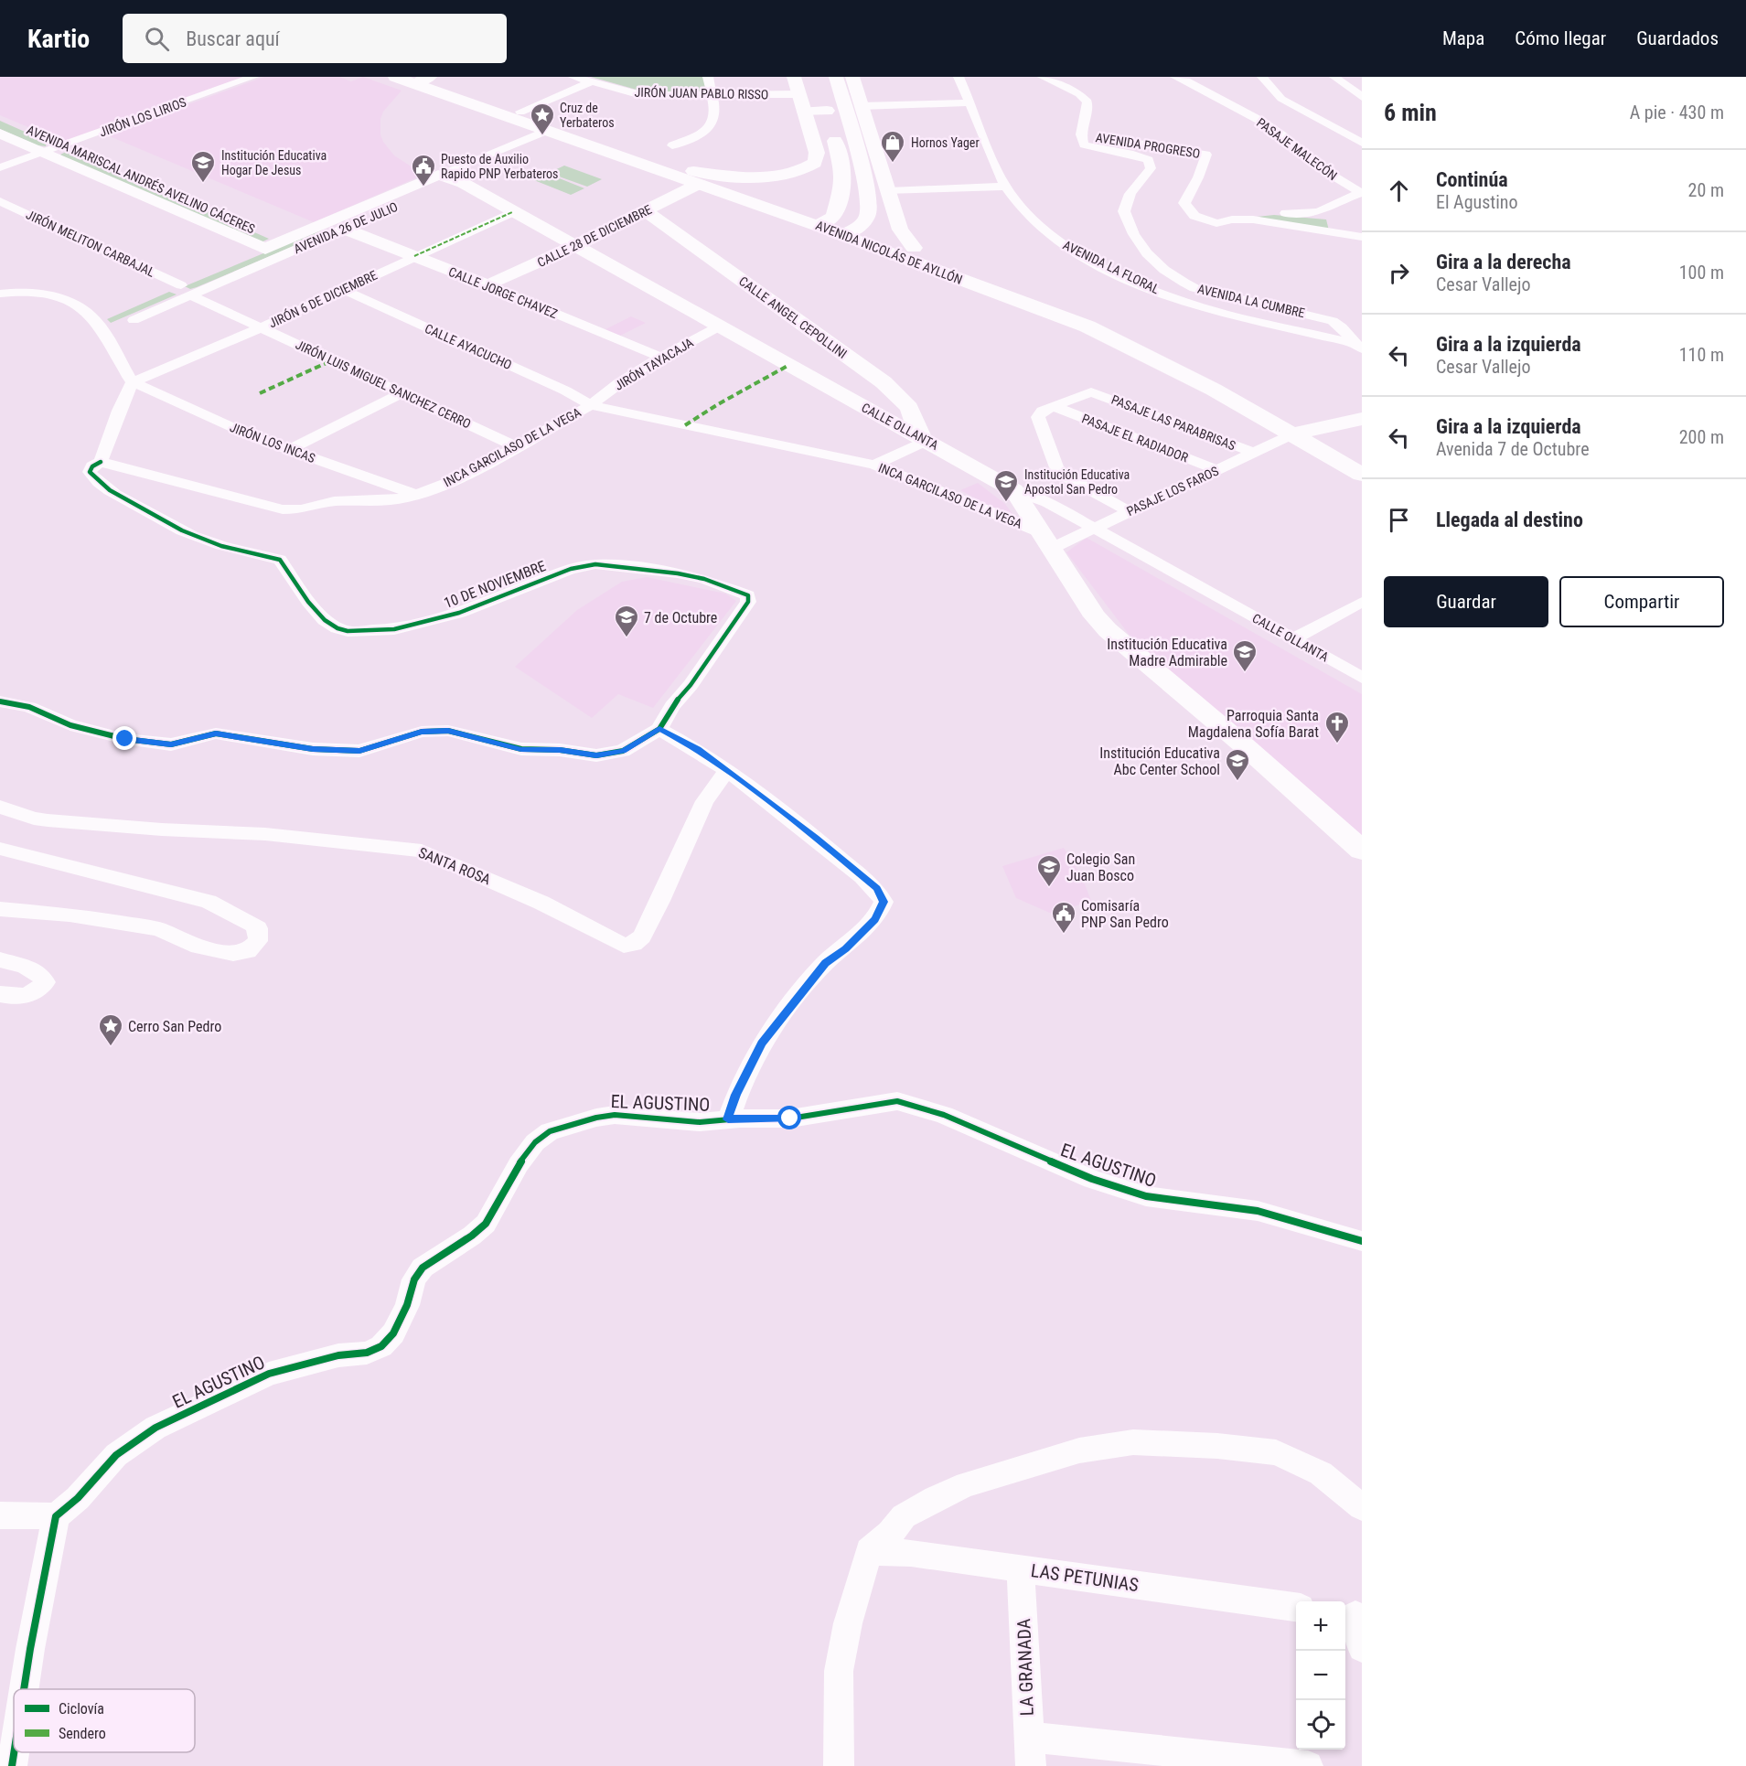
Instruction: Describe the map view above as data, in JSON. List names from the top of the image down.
{
  "streets": {
    "main road": ["AVENIDA NICOLÁS DE AYLLÓN"],
    "street": [
      "JIRÓN JUAN PABLO RISSO",
      "JIRÓN LOS LIRIOS",
      "AVENIDA PROGRESO",
      "PASAJE MALECÓN",
      "AVENIDA MARISCAL ANDRÉS AVELINO CÁCERES",
      "AVENIDA 26 DE JULIO",
      "CALLE 28 DE DICIEMBRE",
      "JIRÓN MELITON CARBAJAL",
      "AVENIDA LA FLORAL",
      "CALLE JORGE CHAVEZ",
      "JIRÓN 6 DE DICIEMBRE",
      "AVENIDA LA CUMBRE",
      "CALLE ANGEL CEPOLLINI",
      "CALLE AYACUCHO",
      "JIRÓN TAYACAJA",
      "JIRÓN LUIS MIGUEL SANCHEZ CERRO",
      "PASAJE LAS PARABRISAS",
      "CALLE OLLANTA",
      "PASAJE EL RADIADOR",
      "JIRÓN LOS INCAS",
      "INCA GARCILASO DE LA VEGA",
      "PASAJE LOS FAROS",
      "10 DE NOVIEMBRE",
      "SANTA ROSA",
      "EL AGUSTINO",
      "LAS PETUNIAS",
      "LA GRANADA"
    ]
  },
  "crossings": [
    ["JIRÓN LOS LIRIOS", "AVENIDA MARISCAL ANDRÉS AVELINO CÁCERES"],
    ["AVENIDA PROGRESO", "AVENIDA LA CUMBRE"],
    ["AVENIDA MARISCAL ANDRÉS AVELINO CÁCERES", "AVENIDA 26 DE JULIO"],
    ["AVENIDA 26 DE JULIO", "JIRÓN MELITON CARBAJAL"],
    ["AVENIDA 26 DE JULIO", "AVENIDA NICOLÁS DE AYLLÓN"],
    ["AVENIDA 26 DE JULIO", "CALLE JORGE CHAVEZ"],
    ["AVENIDA 26 DE JULIO", "JIRÓN LUIS MIGUEL SANCHEZ CERRO"],
    ["AVENIDA 26 DE JULIO", "CALLE OLLANTA"],
    ["CALLE 28 DE DICIEMBRE", "AVENIDA NICOLÁS DE AYLLÓN"],
    ["CALLE 28 DE DICIEMBRE", "CALLE JORGE CHAVEZ"],
    ["CALLE 28 DE DICIEMBRE", "CALLE ANGEL CEPOLLINI"],
    ["CALLE 28 DE DICIEMBRE", "CALLE OLLANTA"],
    ["JIRÓN MELITON CARBAJAL", "JIRÓN LUIS MIGUEL SANCHEZ CERRO"],
    ["AVENIDA NICOLÁS DE AYLLÓN", "PASAJE LOS FAROS"],
    ["AVENIDA LA FLORAL", "AVENIDA LA CUMBRE"],
    ["CALLE JORGE CHAVEZ", "JIRÓN 6 DE DICIEMBRE"],
    ["CALLE JORGE CHAVEZ", "JIRÓN TAYACAJA"],
    ["JIRÓN 6 DE DICIEMBRE", "CALLE AYACUCHO"],
    ["JIRÓN 6 DE DICIEMBRE", "JIRÓN LUIS MIGUEL SANCHEZ CERRO"],
    ["JIRÓN 6 DE DICIEMBRE", "CALLE OLLANTA"],
    ["JIRÓN 6 DE DICIEMBRE", "JIRÓN LOS INCAS"],
    ["CALLE ANGEL CEPOLLINI", "CALLE OLLANTA"],
    ["CALLE AYACUCHO", "JIRÓN TAYACAJA"],
    ["CALLE AYACUCHO", "INCA GARCILASO DE LA VEGA"],
    ["JIRÓN TAYACAJA", "CALLE OLLANTA"],
    ["JIRÓN TAYACAJA", "INCA GARCILASO DE LA VEGA"],
    ["JIRÓN LUIS MIGUEL SANCHEZ CERRO", "INCA GARCILASO DE LA VEGA"],
    ["PASAJE LAS PARABRISAS", "PASAJE EL RADIADOR"],
    ["PASAJE LAS PARABRISAS", "PASAJE LOS FAROS"],
    ["CALLE OLLANTA", "PASAJE LOS FAROS"],
    ["PASAJE EL RADIADOR", "PASAJE LOS FAROS"],
    ["JIRÓN LOS INCAS", "INCA GARCILASO DE LA VEGA"],
    ["INCA GARCILASO DE LA VEGA", "PASAJE LOS FAROS"],
    ["INCA GARCILASO DE LA VEGA", "10 DE NOVIEMBRE"],
    ["LAS PETUNIAS", "LA GRANADA"]
  ],
  "places": {
    "place": ["Cruz de Yerbateros", "Cerro San Pedro"],
    "shop": ["Hornos Yager"],
    "school or university": [
      "Institución Educativa Hogar De Jesus",
      "Institución Educativa Apostol San Pedro",
      "7 de Octubre",
      "Institución Educativa Madre Admirable",
      "Institución Educativa Abc Center School",
      "Colegio San Juan Bosco"
    ],
    "public building": ["Puesto de Auxilio Rapido PNP Yerbateros", "Comisaría PNP San Pedro"],
    "church": ["Parroquia Santa Magdalena Sofía Barat"]
  },
  "legend": ["Ciclovía", "Sendero"],
  "page": {
    "header": "Kartio",
    "search": "Buscar aquí",
    "nav": ["Mapa", "Cómo llegar", "Guardados"],
    "heading": ["6 min", "A pie · 430 m"],
    "list": [
      ["Continúa", "El Agustino", "20 m"],
      ["Gira a la derecha", "Cesar Vallejo", "100 m"],
      ["Gira a la izquierda", "Cesar Vallejo", "110 m"],
      ["Gira a la izquierda", "Avenida 7 de Octubre", "200 m"],
      "Llegada al destino"
    ],
    "buttons": ["Guardar", "Compartir"],
    "map_buttons": ["+", "−"]
  }
}
